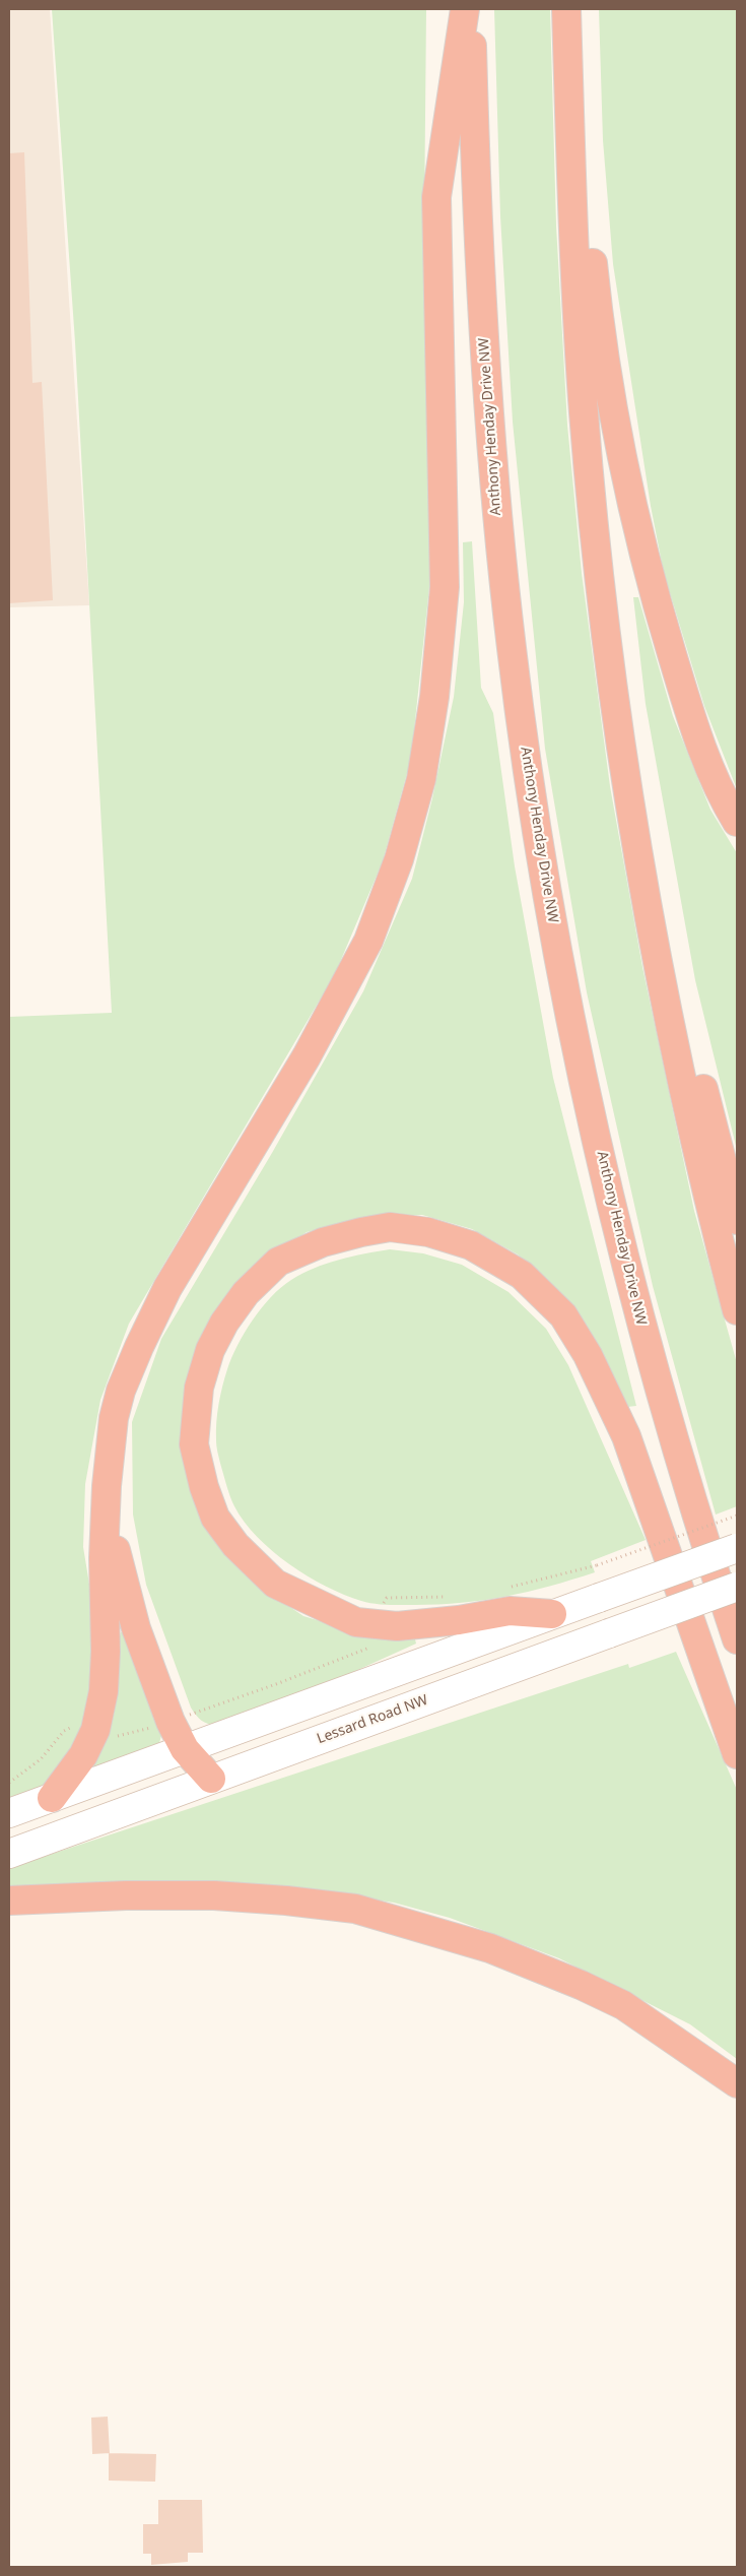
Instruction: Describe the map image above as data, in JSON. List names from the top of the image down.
{
  "streets": {
    "highway": ["Anthony Henday Drive NW"],
    "main road": ["Lessard Road NW"]
  }
}
